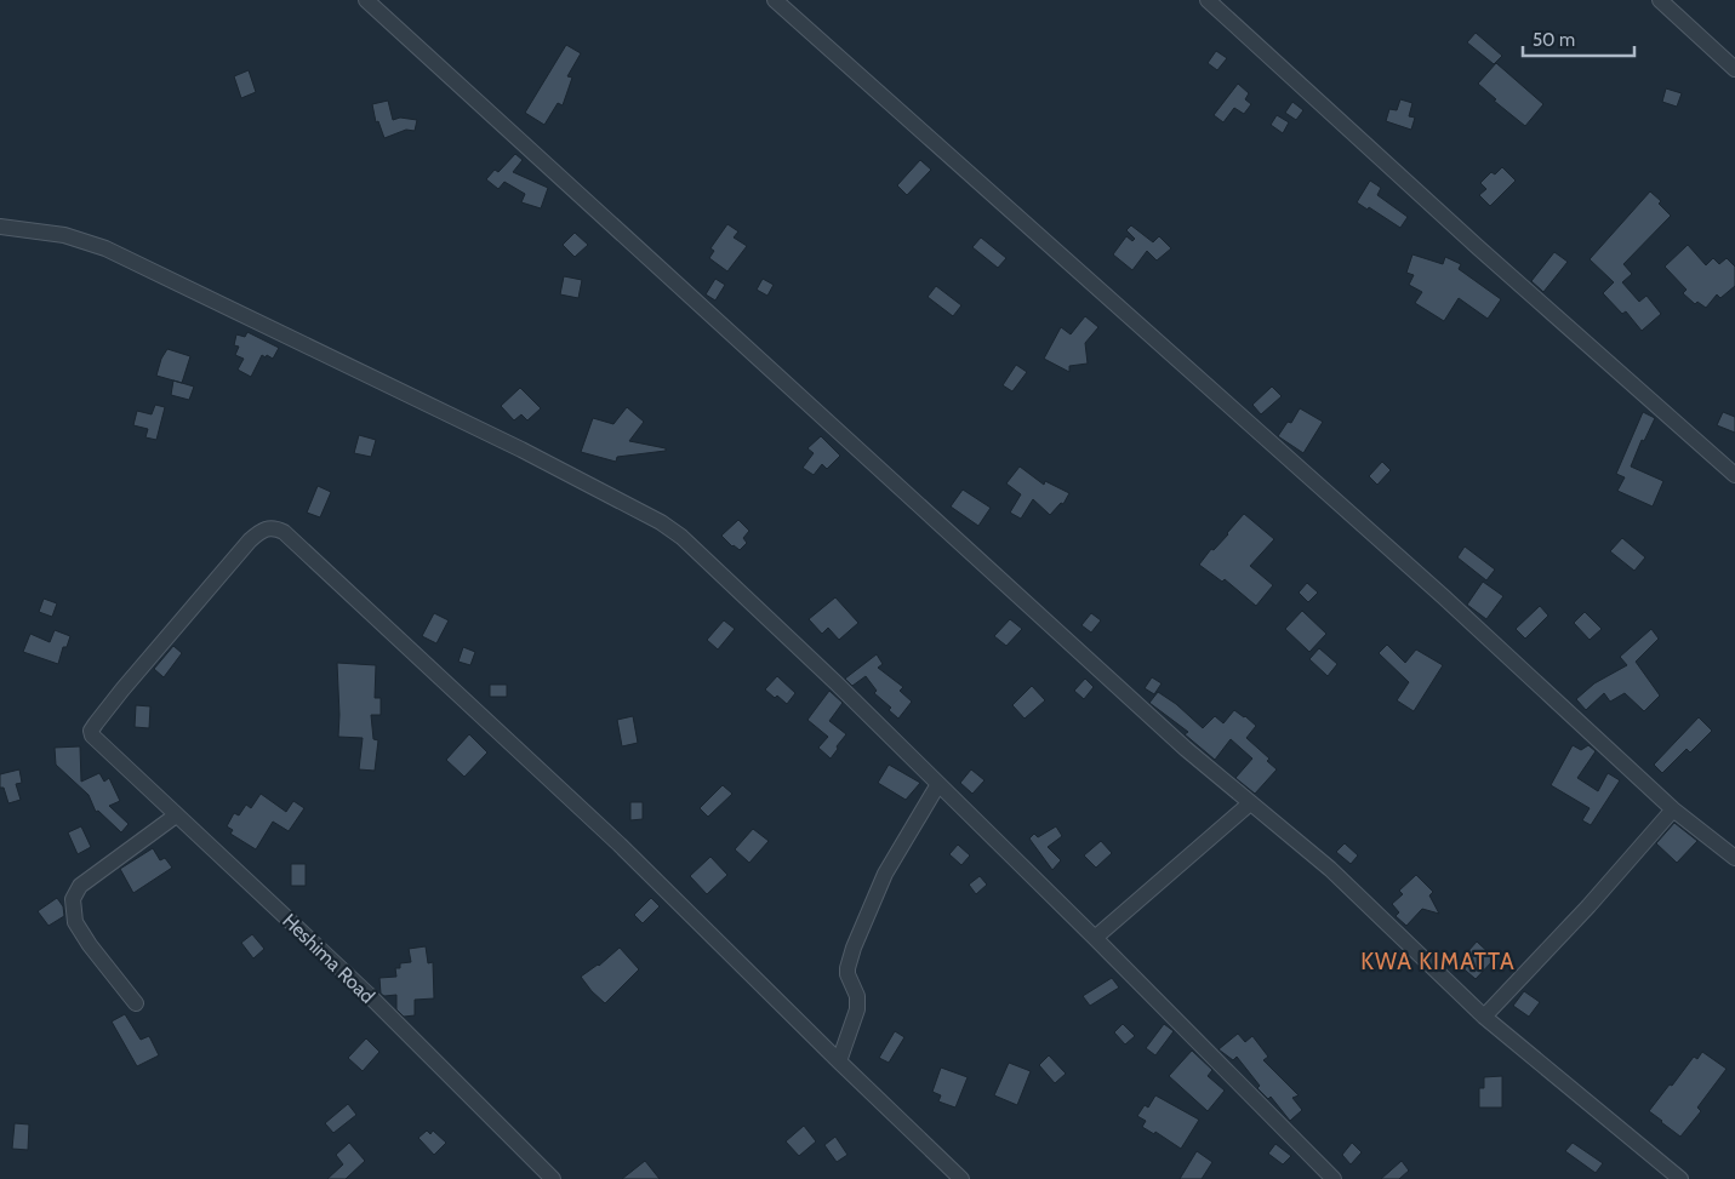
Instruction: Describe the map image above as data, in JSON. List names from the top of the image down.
{
  "streets": {
    "street": ["Heshima Road"]
  },
  "districts": ["KWA KIMATTA"],
  "scale_bar": "50 m"
}
